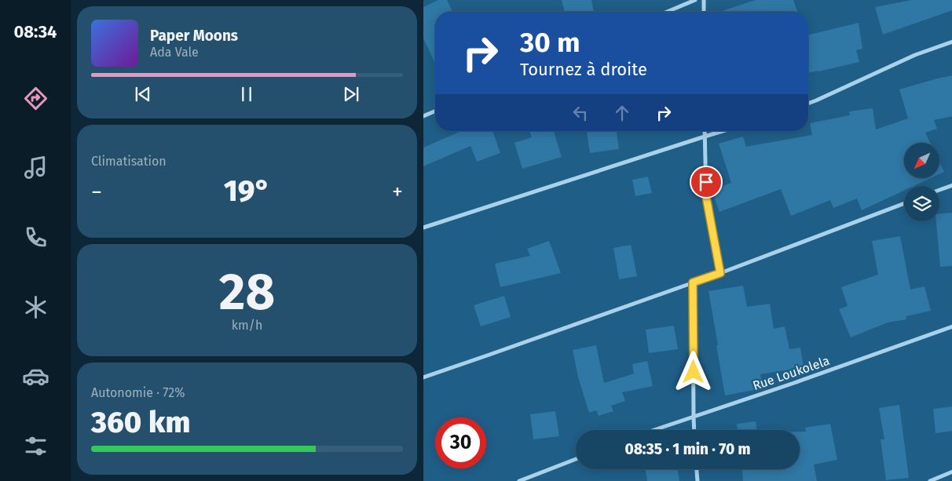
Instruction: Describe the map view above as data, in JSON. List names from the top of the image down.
{
  "streets": {
    "street": ["Rue Loukolela"]
  },
  "north": "bottom left",
  "page": {
    "tabs": "08:34",
    "turn": ["30 m", "Tournez à droite"],
    "song": ["Paper Moons", "Ada Vale"],
    "tile": [
      "Climatisation",
      ["28", "km/h"],
      ["Autonomie · 72%", "360 km"]
    ],
    "heat": ["−", "19°", "+"],
    "limit": "30",
    "trip": "08:35 · 1 min · 70 m"
  }
}
